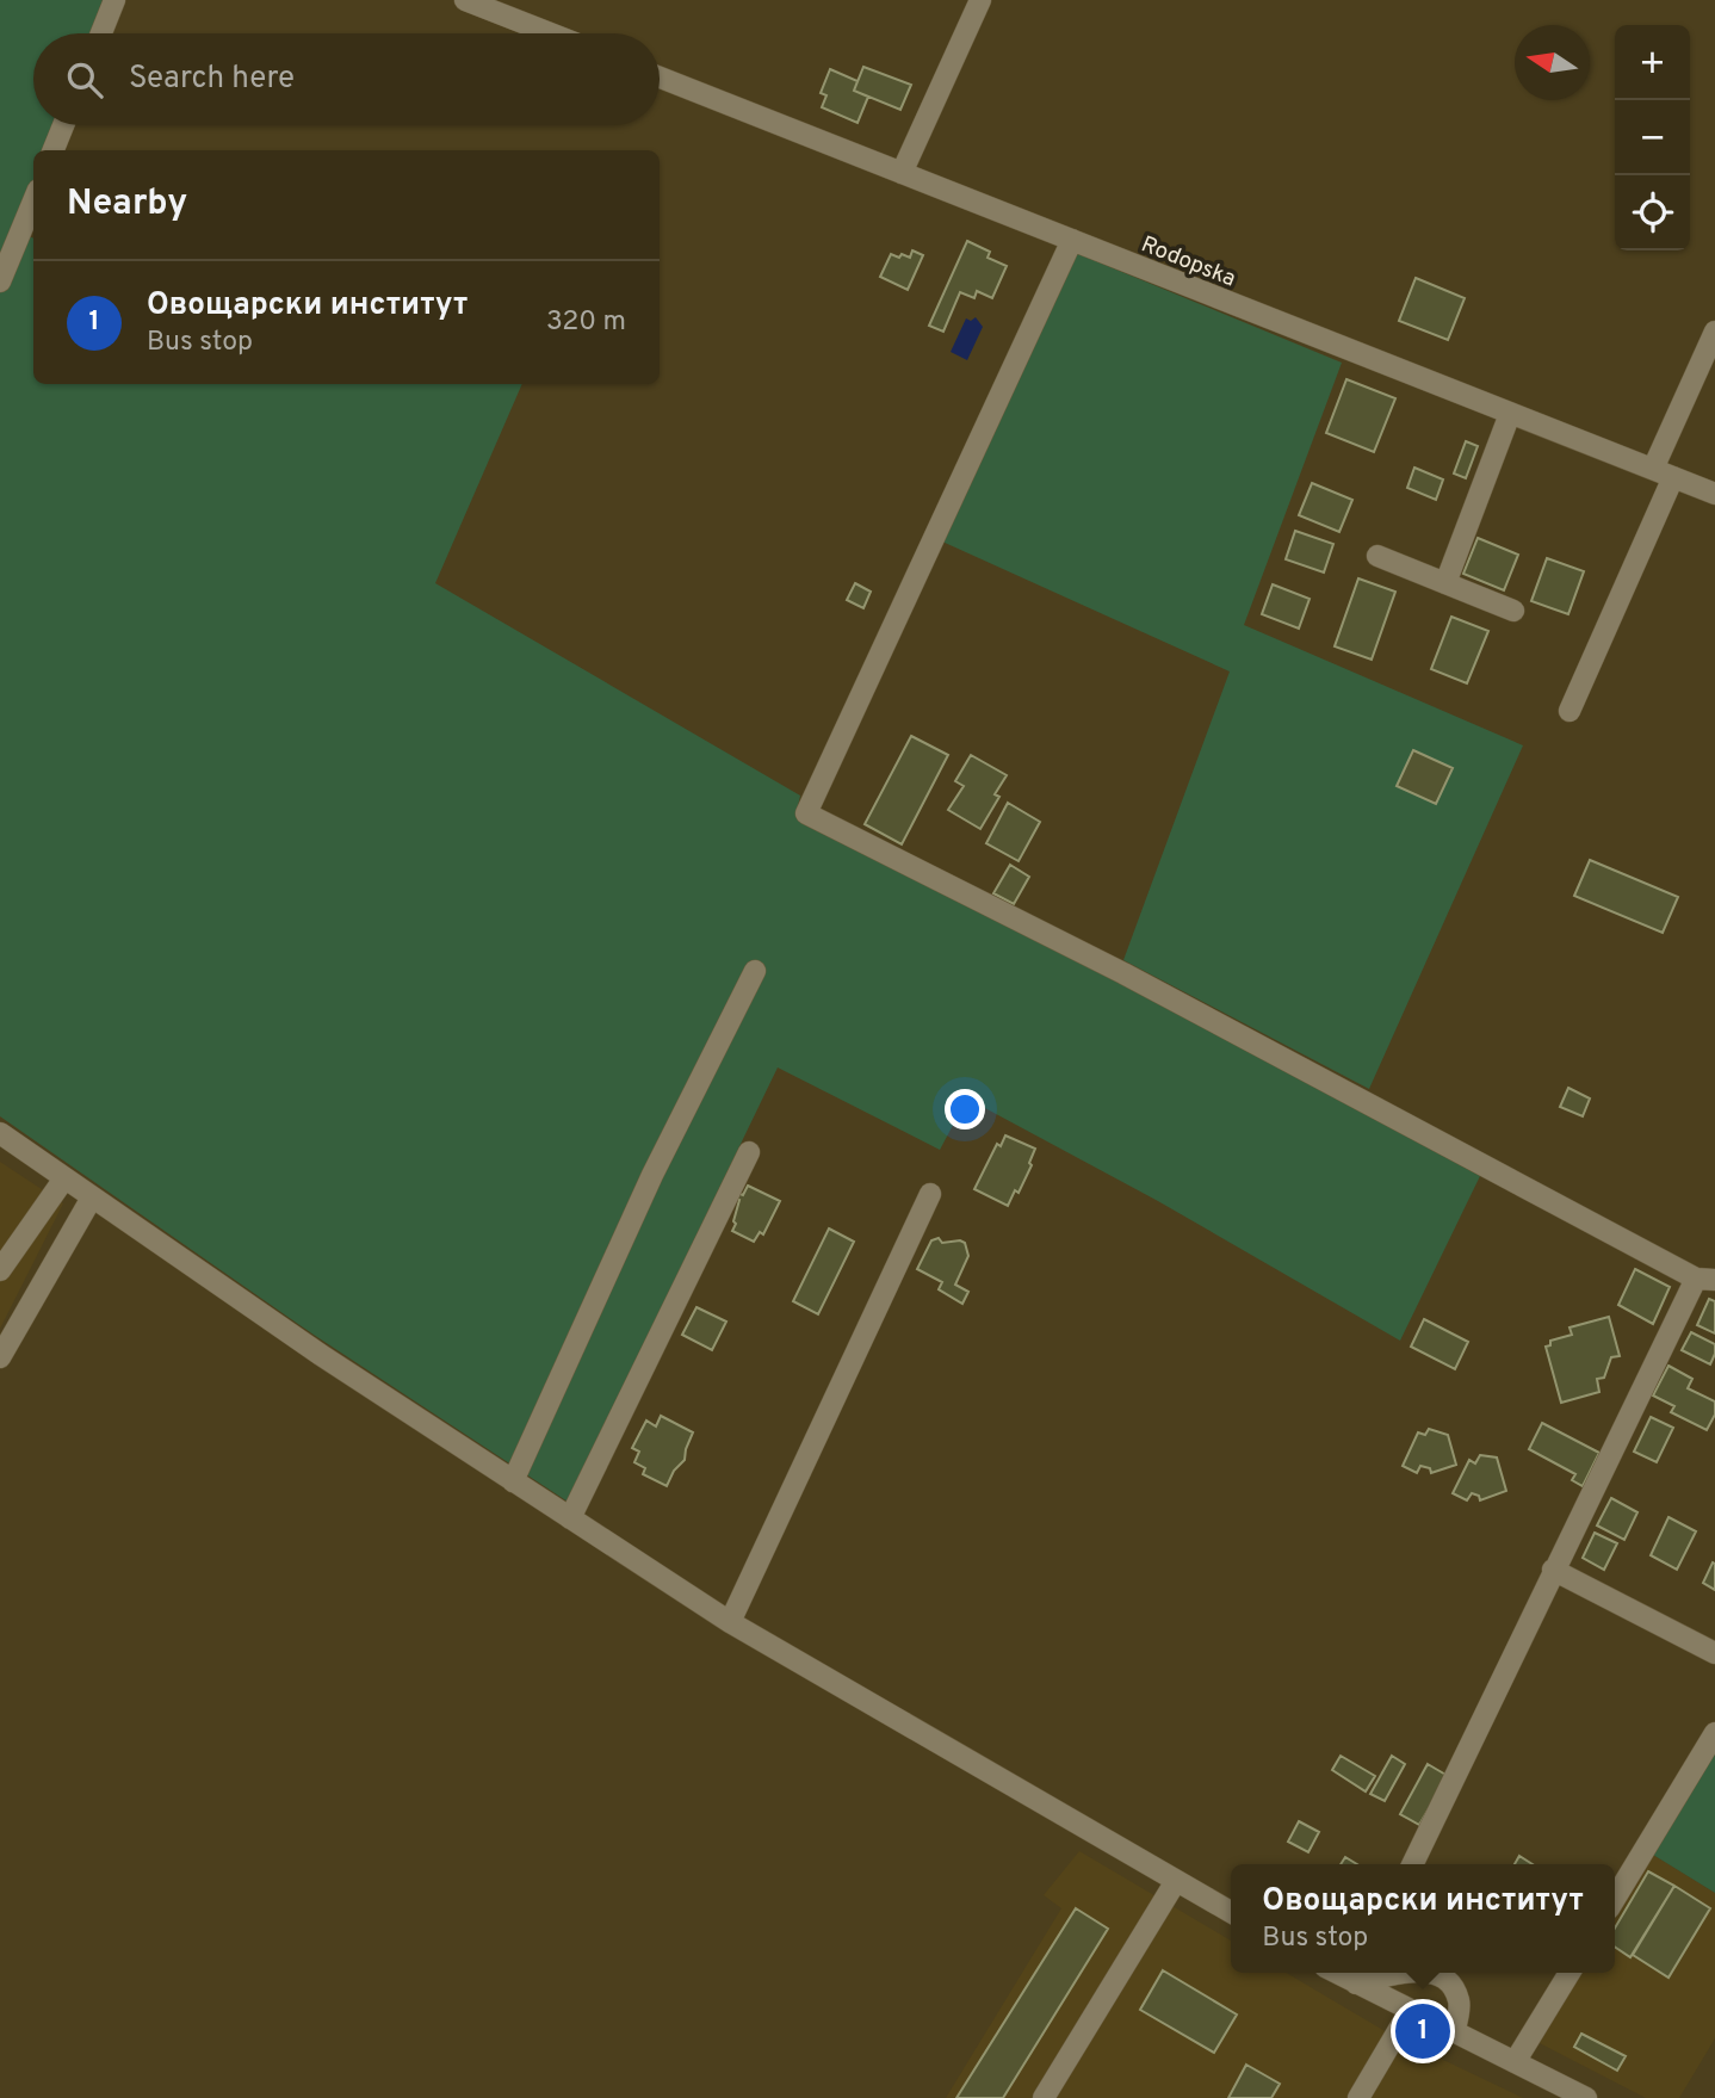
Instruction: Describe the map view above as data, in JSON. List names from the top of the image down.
{
  "streets": {
    "street": ["Rodopska"]
  },
  "north": "left",
  "page": {
    "map_buttons": ["+", "−"],
    "search": "Search here",
    "heading": "Nearby",
    "list": [
      {
        "mark": "1",
        "name": "Овощарски институт",
        "note": "Bus stop",
        "value": "320 m"
      }
    ],
    "popup": ["Овощарски институт", "Bus stop"],
    "pins": "1"
  }
}
